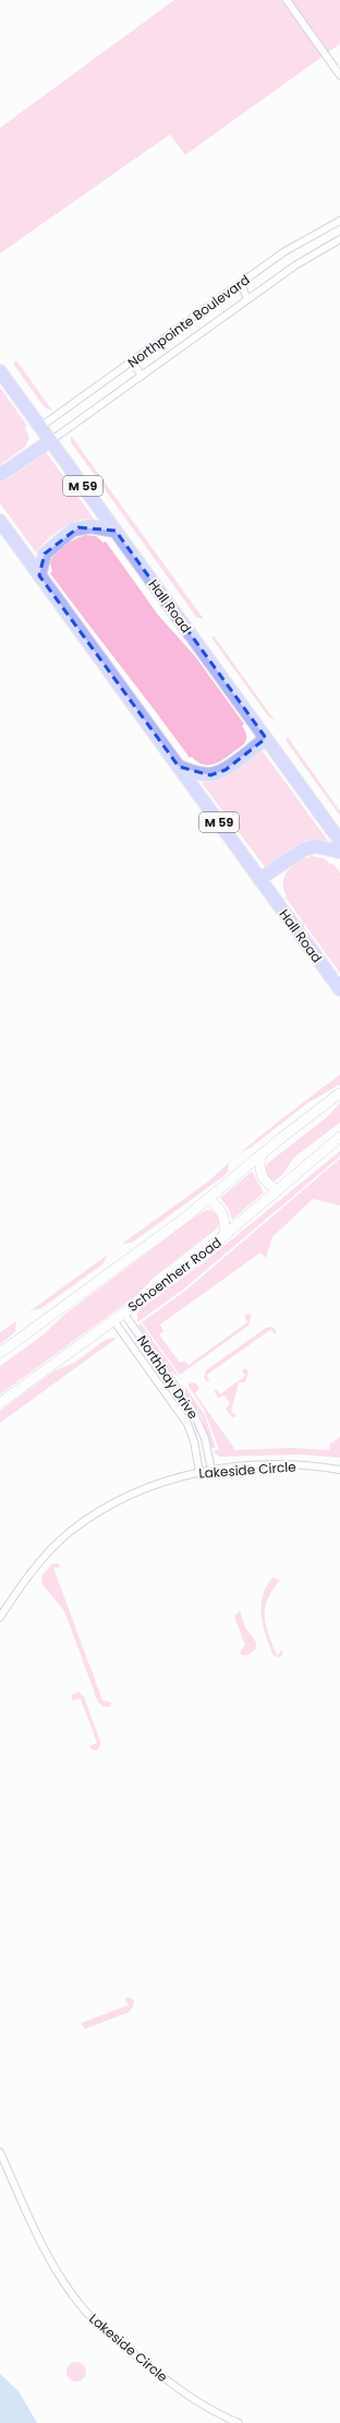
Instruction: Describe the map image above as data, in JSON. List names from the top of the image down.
{
  "streets": {
    "highway": ["M 59", "Hall Road"],
    "main road": ["Schoenherr Road"],
    "street": ["Northpointe Boulevard", "Northbay Drive", "Lakeside Circle"]
  },
  "crossings": [
    ["Northpointe Boulevard", "Hall Road"],
    ["Schoenherr Road", "Northbay Drive"],
    ["Northbay Drive", "Lakeside Circle"]
  ]
}
